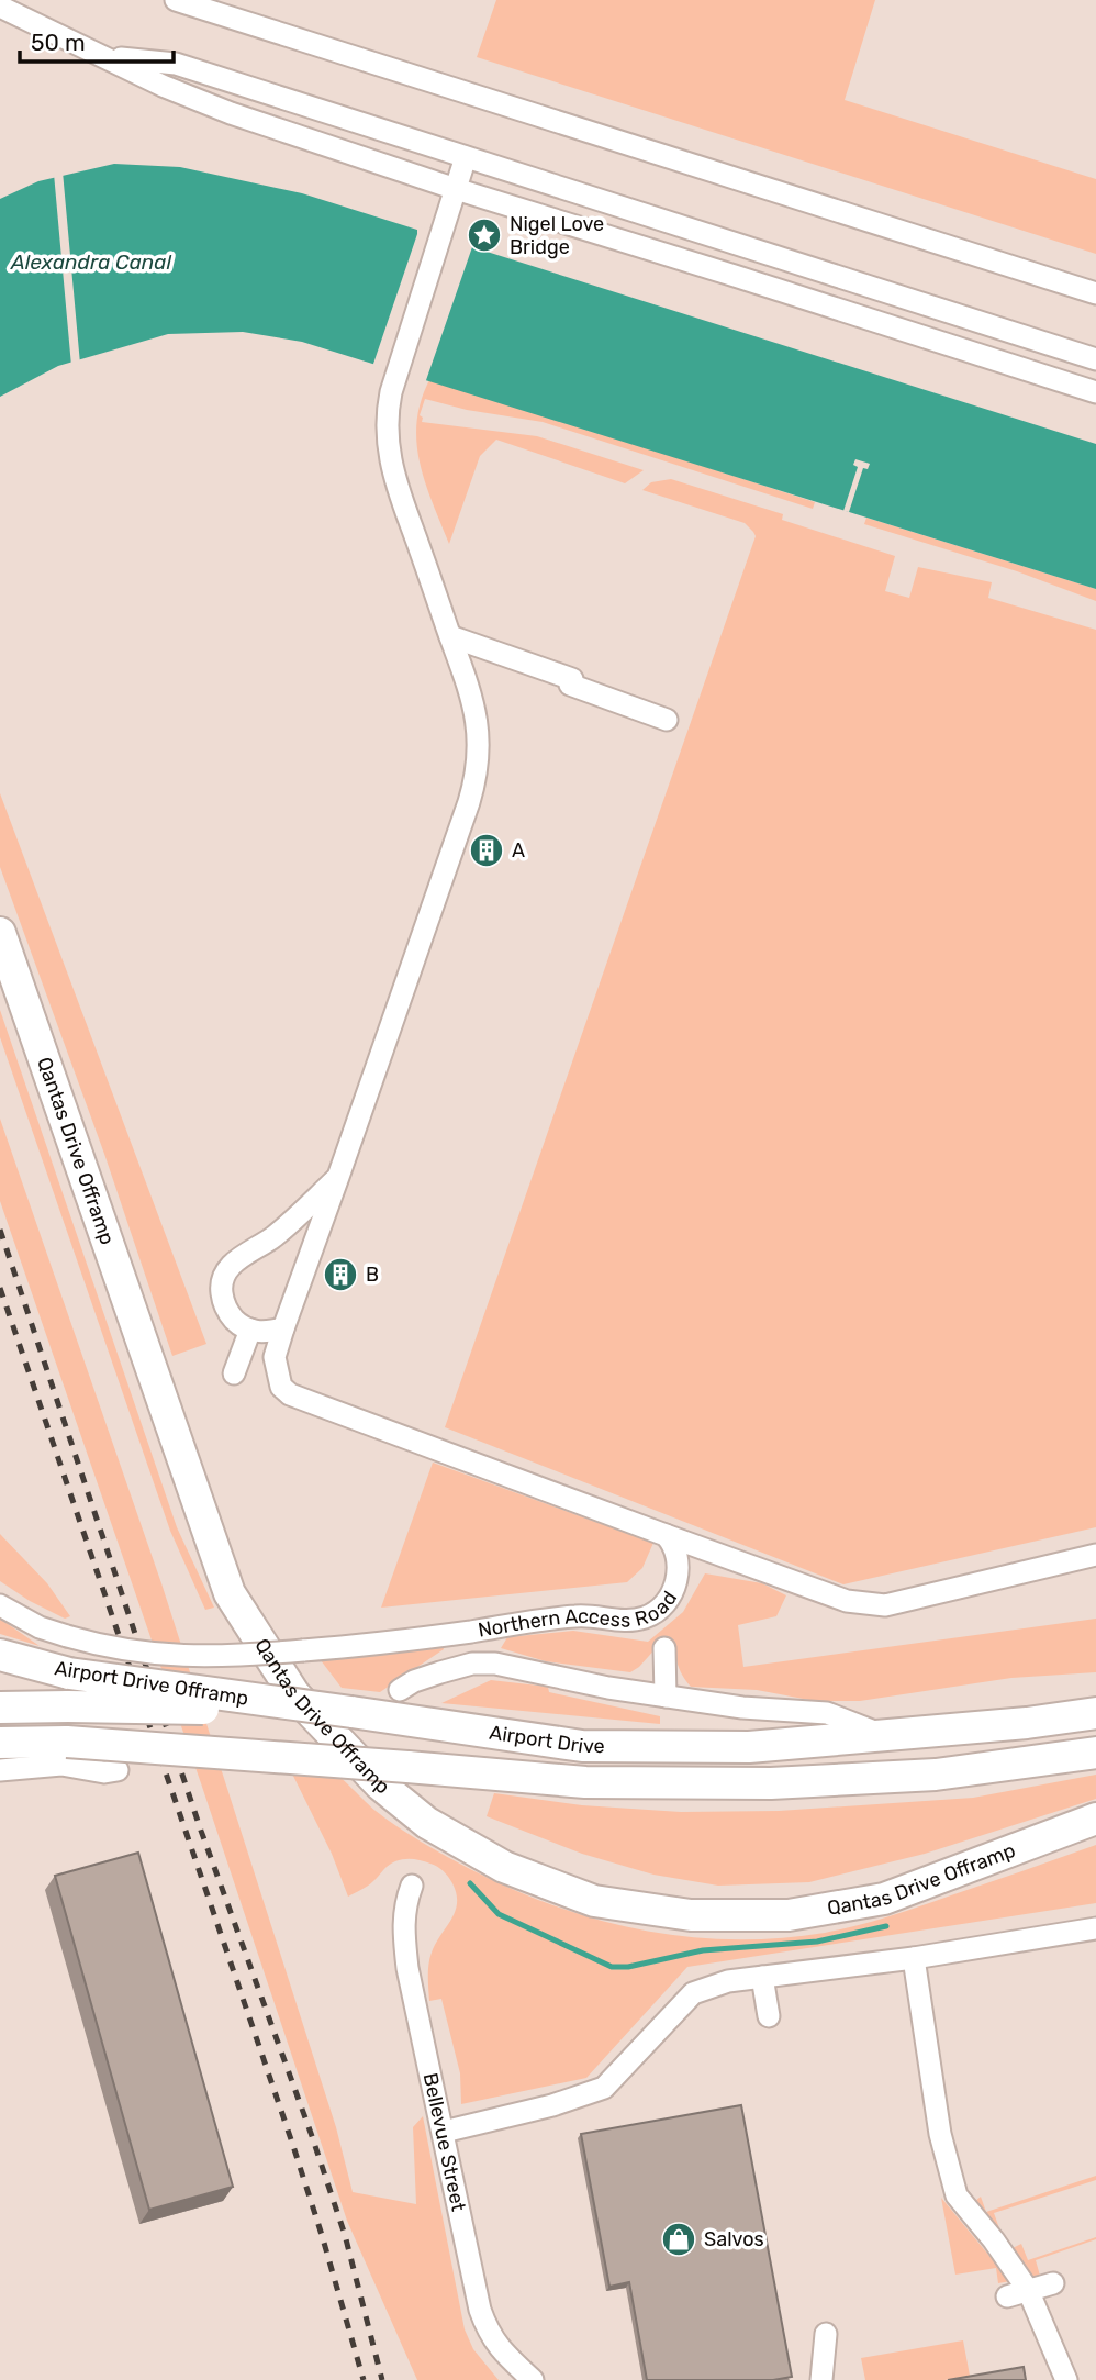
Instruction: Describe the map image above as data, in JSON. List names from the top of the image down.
{
  "streets": {
    "highway": ["Qantas Drive Offramp", "Airport Drive Offramp", "Airport Drive"],
    "street": ["Northern Access Road", "Bellevue Street"]
  },
  "crossings": [
    ["Airport Drive Offramp", "Airport Drive"]
  ],
  "water": ["Alexandra Canal"],
  "places": {
    "place": ["Nigel Love Bridge"],
    "building": ["A", "B"],
    "shop": ["Salvos"]
  },
  "scale_bar": "50 m"
}
